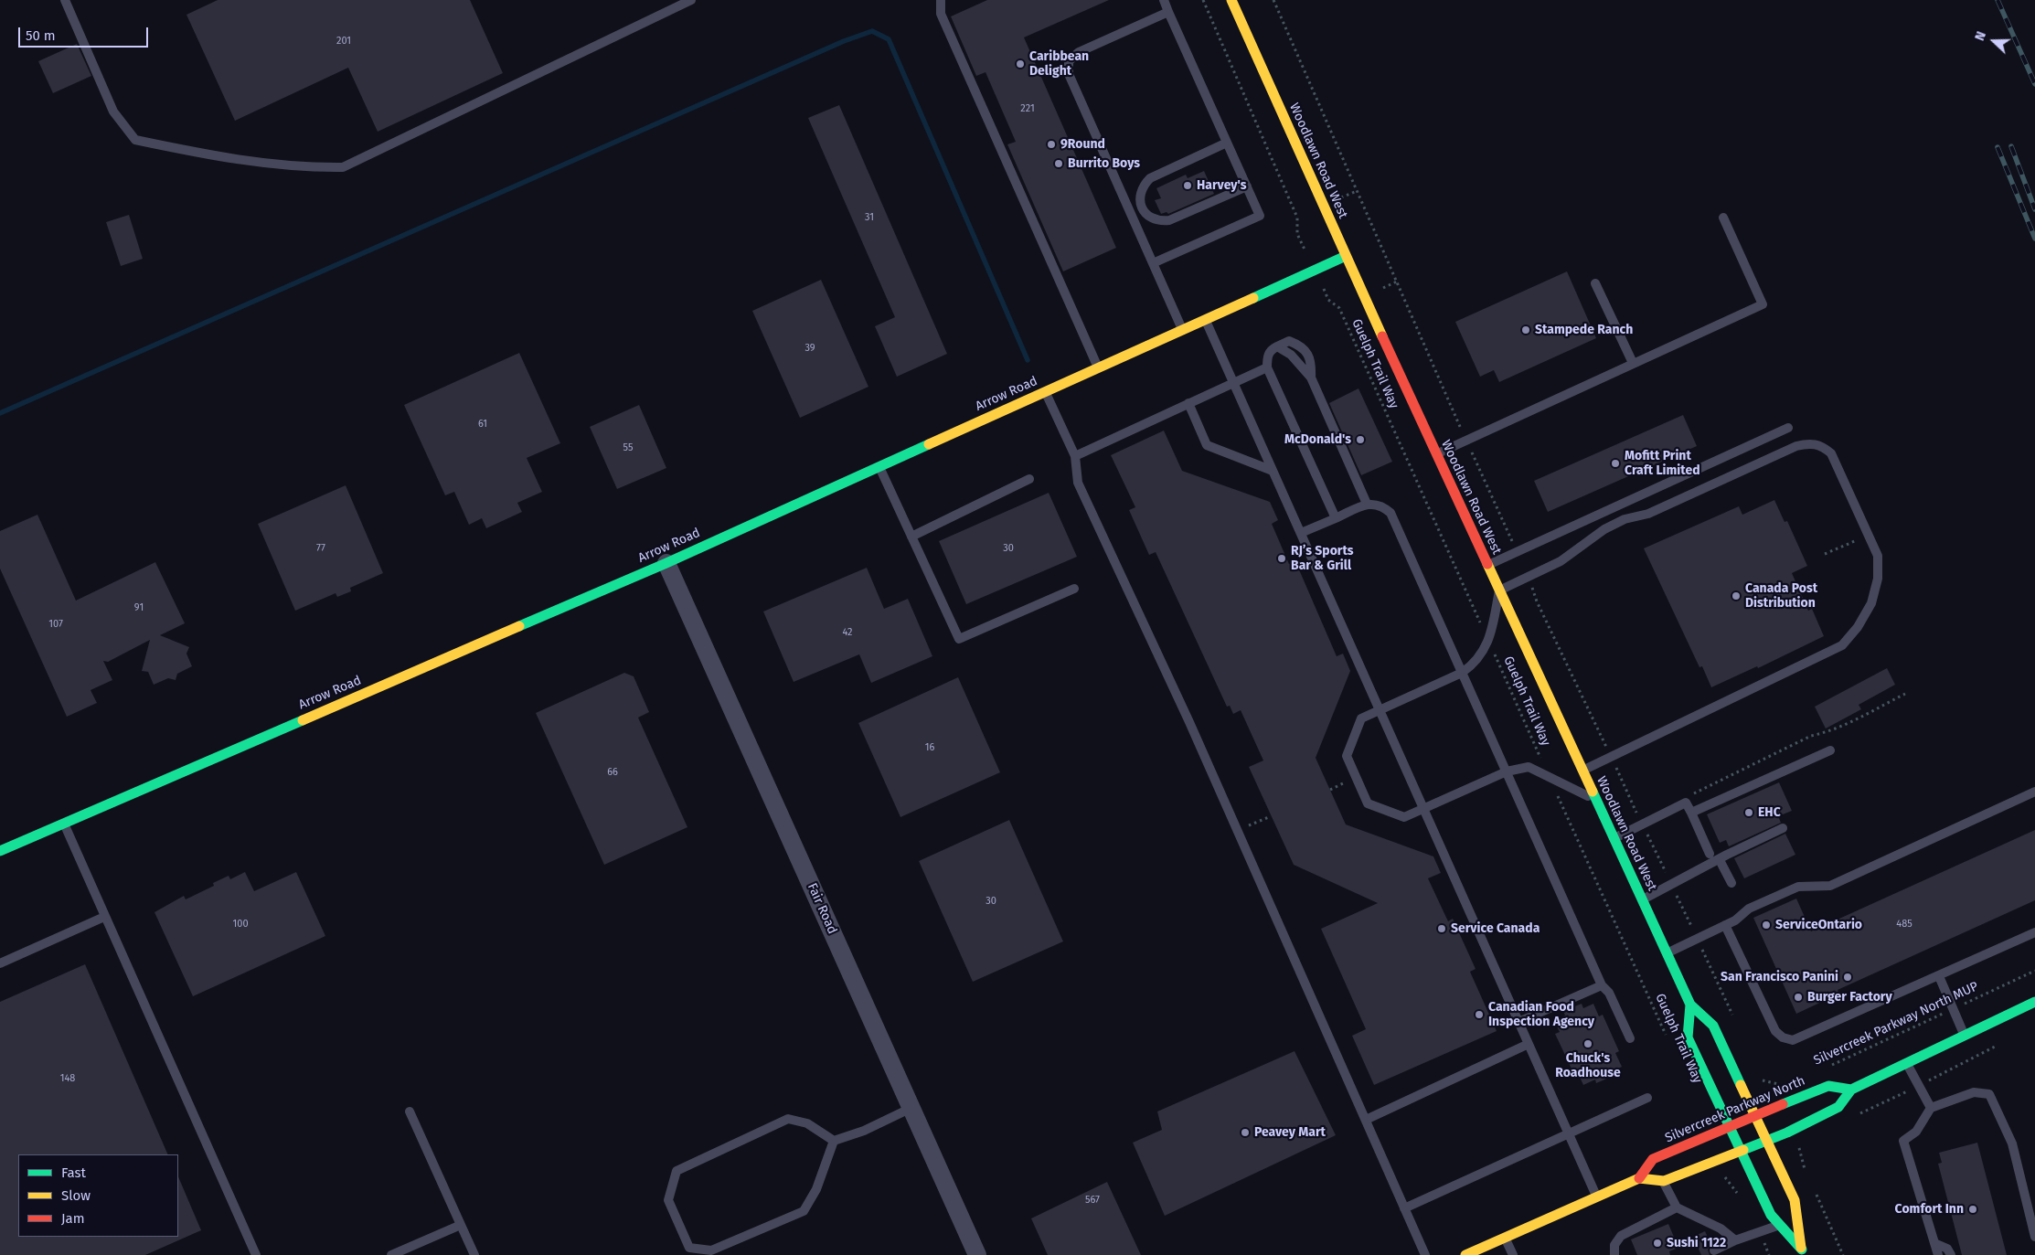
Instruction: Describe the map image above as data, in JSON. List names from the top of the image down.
{
  "streets": {
    "main road": ["Woodlawn Road West", "Arrow Road", "Silvercreek Parkway North"],
    "street": ["Fair Road"],
    "path": ["Guelph Trail Way", "Silvercreek Parkway North MUP"]
  },
  "crossings": [
    ["Woodlawn Road West", "Arrow Road"],
    ["Woodlawn Road West", "Silvercreek Parkway North"],
    ["Arrow Road", "Fair Road"]
  ],
  "places": [
    "Caribbean Delight",
    "9Round",
    "Burrito Boys",
    "Harvey's",
    "Stampede Ranch",
    "McDonald's",
    "Mofitt Print Craft Limited",
    "RJ’s Sports Bar & Grill",
    "Canada Post Distribution",
    "EHC",
    "ServiceOntario",
    "Service Canada",
    "San Francisco Panini",
    "Burger Factory",
    "Canadian Food Inspection Agency",
    "Chuck's Roadhouse",
    "Peavey Mart",
    "Comfort Inn",
    "Sushi 1122"
  ],
  "house_numbers": [
    "201",
    "221",
    "31",
    "39",
    "61",
    "55",
    "77",
    "30",
    "91",
    "107",
    "42",
    "16",
    "66",
    "30",
    "100",
    "485",
    "148",
    "567"
  ],
  "legend": ["Fast", "Slow", "Jam"],
  "scale_bar": "50 m",
  "north": "left"
}
